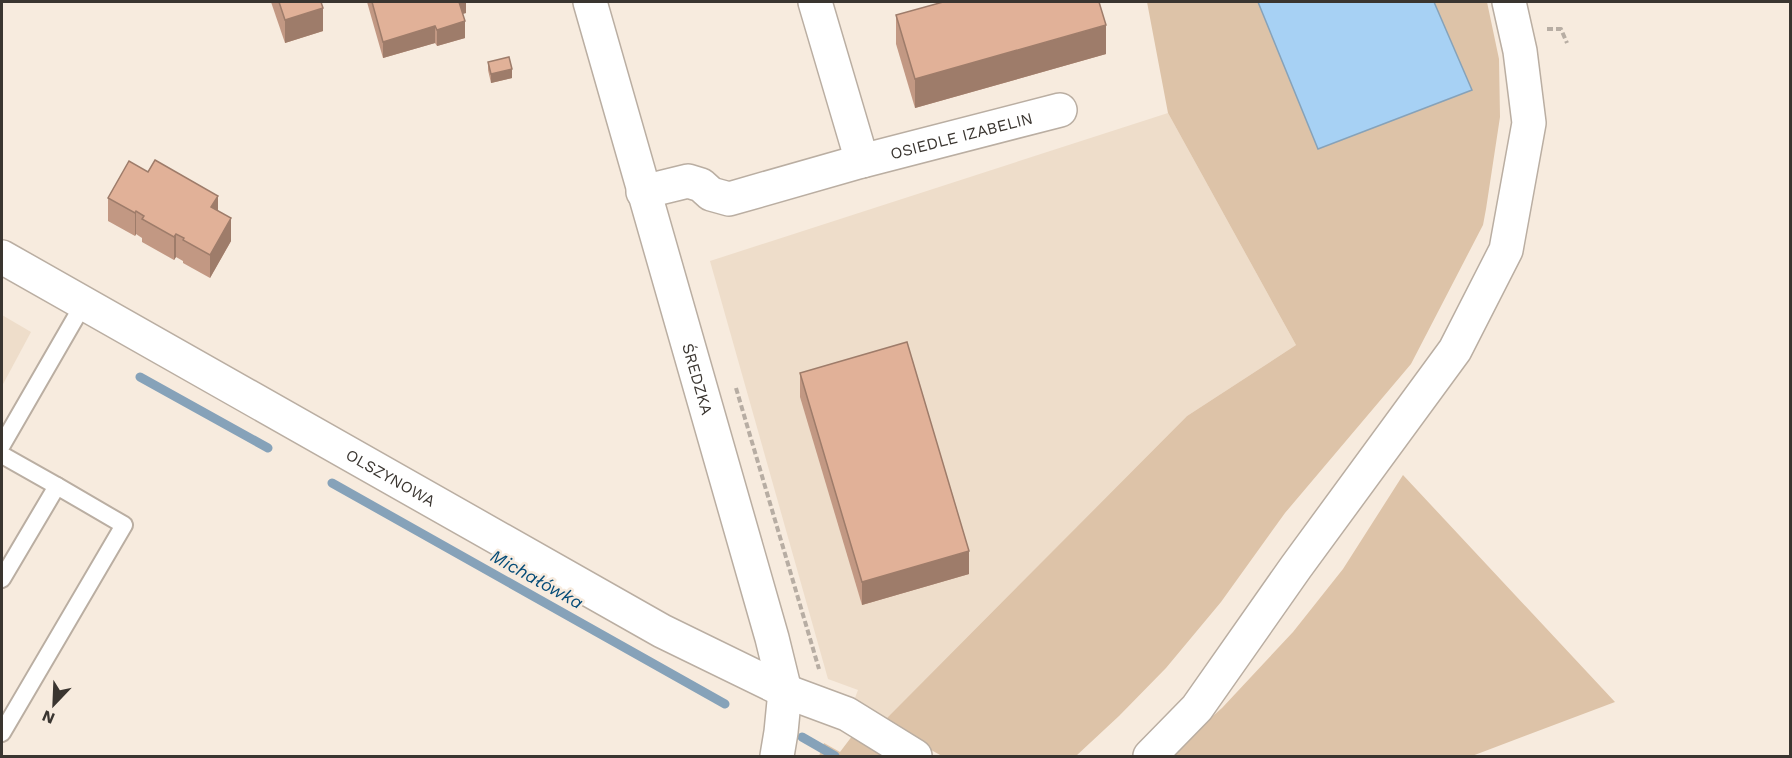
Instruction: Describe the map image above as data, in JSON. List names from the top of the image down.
{
  "streets": {
    "street": ["OSIEDLE IZABELIN", "ŚREDZKA", "OLSZYNOWA"]
  },
  "crossings": [
    ["OSIEDLE IZABELIN", "ŚREDZKA"],
    ["ŚREDZKA", "OLSZYNOWA"]
  ],
  "water": ["Michałówka"],
  "north": "bottom left"
}
